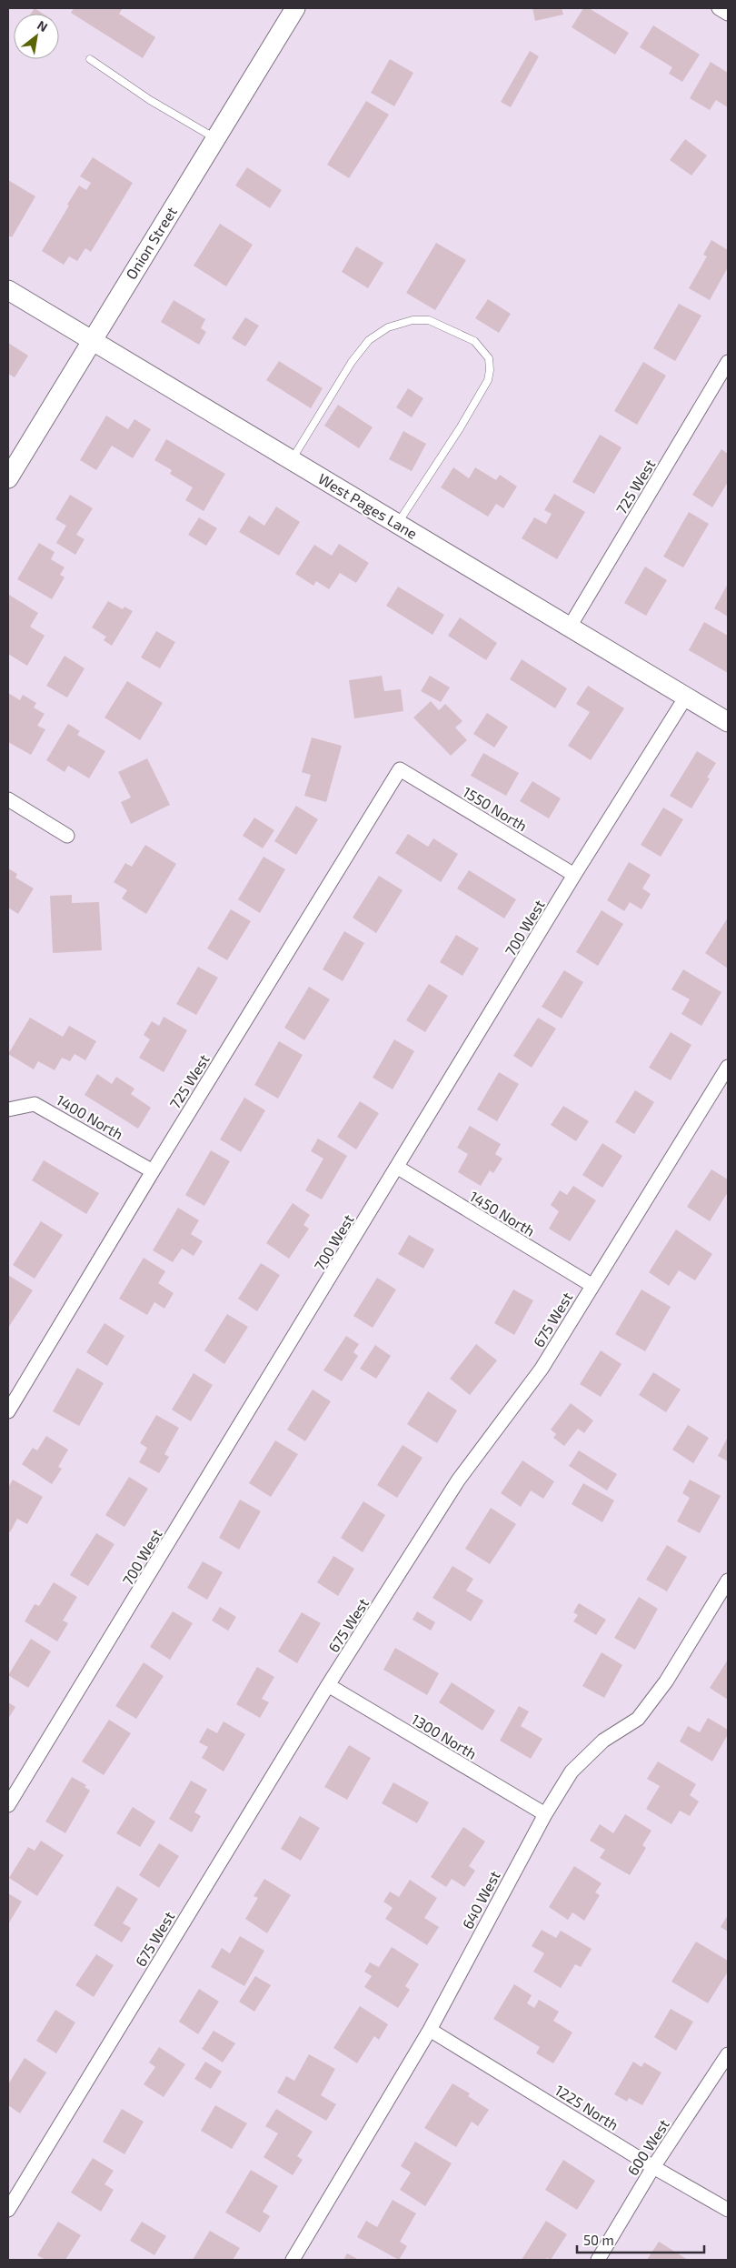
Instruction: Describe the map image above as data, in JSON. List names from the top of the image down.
{
  "streets": {
    "street": [
      "Onion Street",
      "725 West",
      "West Pages Lane",
      "1550 North",
      "700 West",
      "1400 North",
      "1450 North",
      "675 West",
      "1300 North",
      "640 West",
      "1225 North",
      "600 West"
    ]
  },
  "crossings": [
    ["Onion Street", "West Pages Lane"],
    ["725 West", "West Pages Lane"],
    ["725 West", "1550 North"],
    ["725 West", "1400 North"],
    ["West Pages Lane", "700 West"],
    ["1550 North", "700 West"],
    ["700 West", "1450 North"],
    ["1450 North", "675 West"],
    ["675 West", "1300 North"],
    ["1300 North", "640 West"],
    ["640 West", "1225 North"],
    ["1225 North", "600 West"]
  ],
  "scale_bar": "50 m",
  "north": "top right"
}
